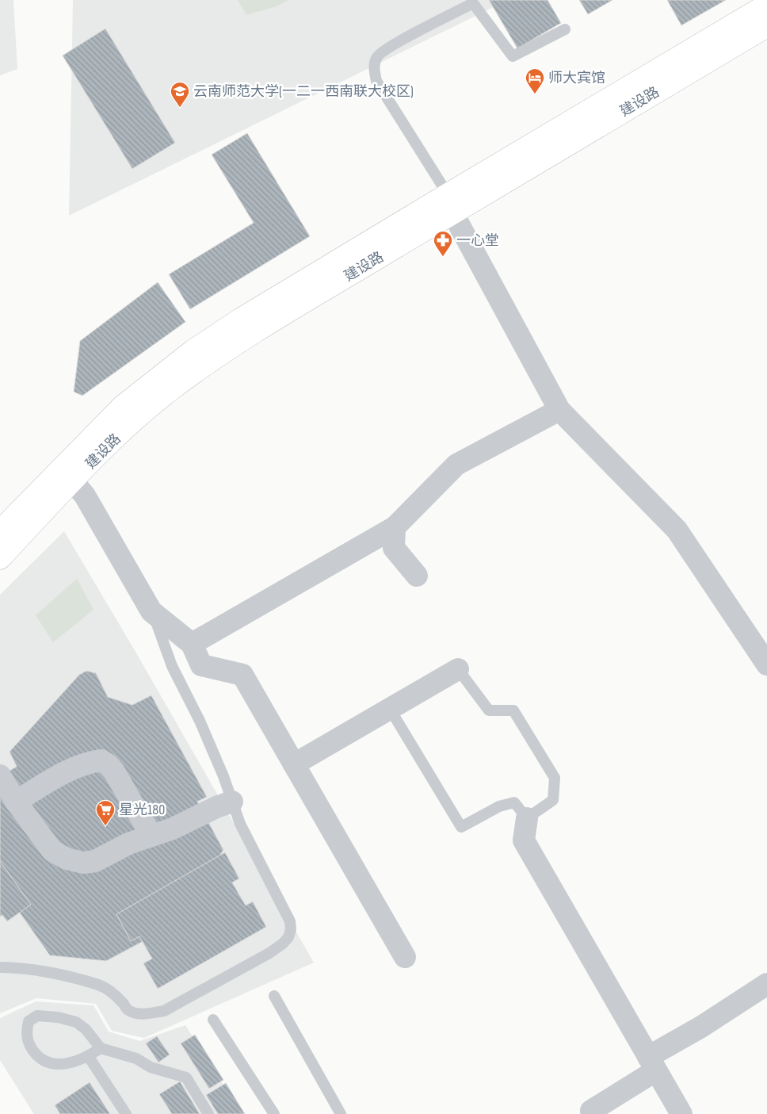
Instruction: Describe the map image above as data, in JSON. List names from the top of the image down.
{
  "streets": {
    "street": ["建设路"]
  },
  "places": {
    "hotel": ["师大宾馆"],
    "school or university": ["云南师范大学(一二一西南联大校区)"],
    "pharmacy": ["一心堂"],
    "supermarket": ["星光180"]
  }
}
